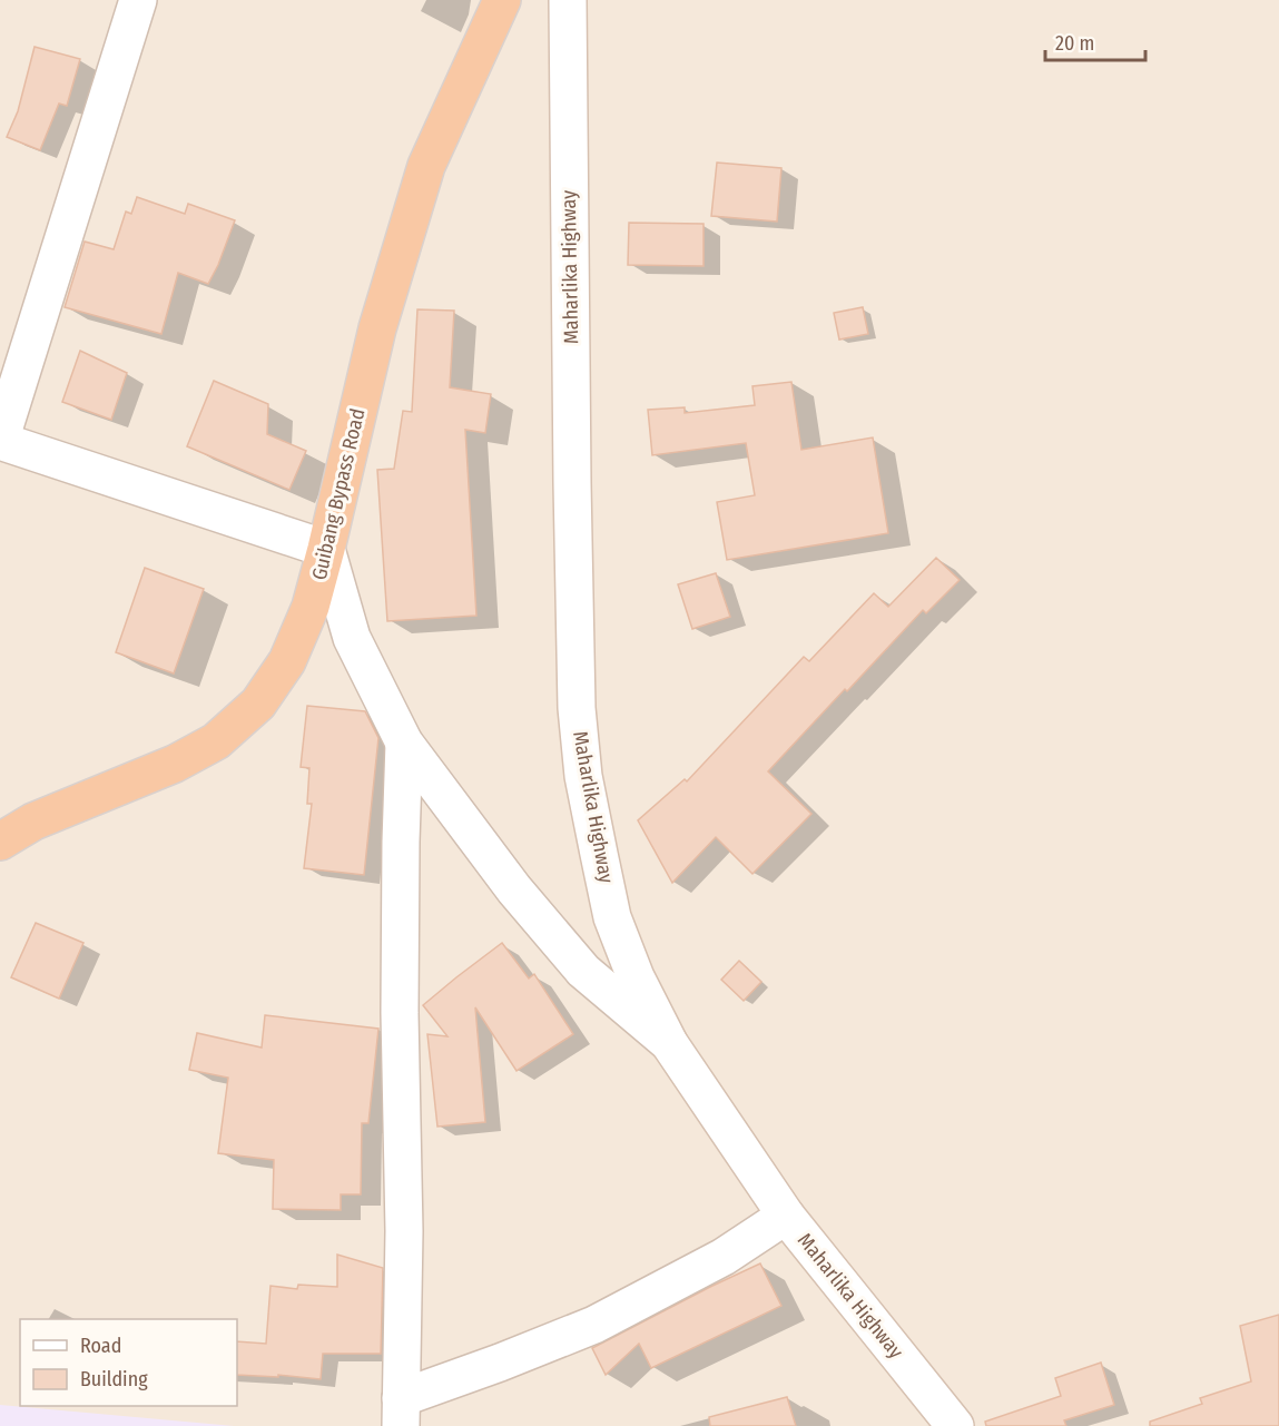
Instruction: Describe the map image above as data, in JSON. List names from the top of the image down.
{
  "streets": {
    "highway": ["Guibang Bypass Road"],
    "street": ["Maharlika Highway"]
  },
  "legend": ["Road", "Building"],
  "scale_bar": "20 m"
}
